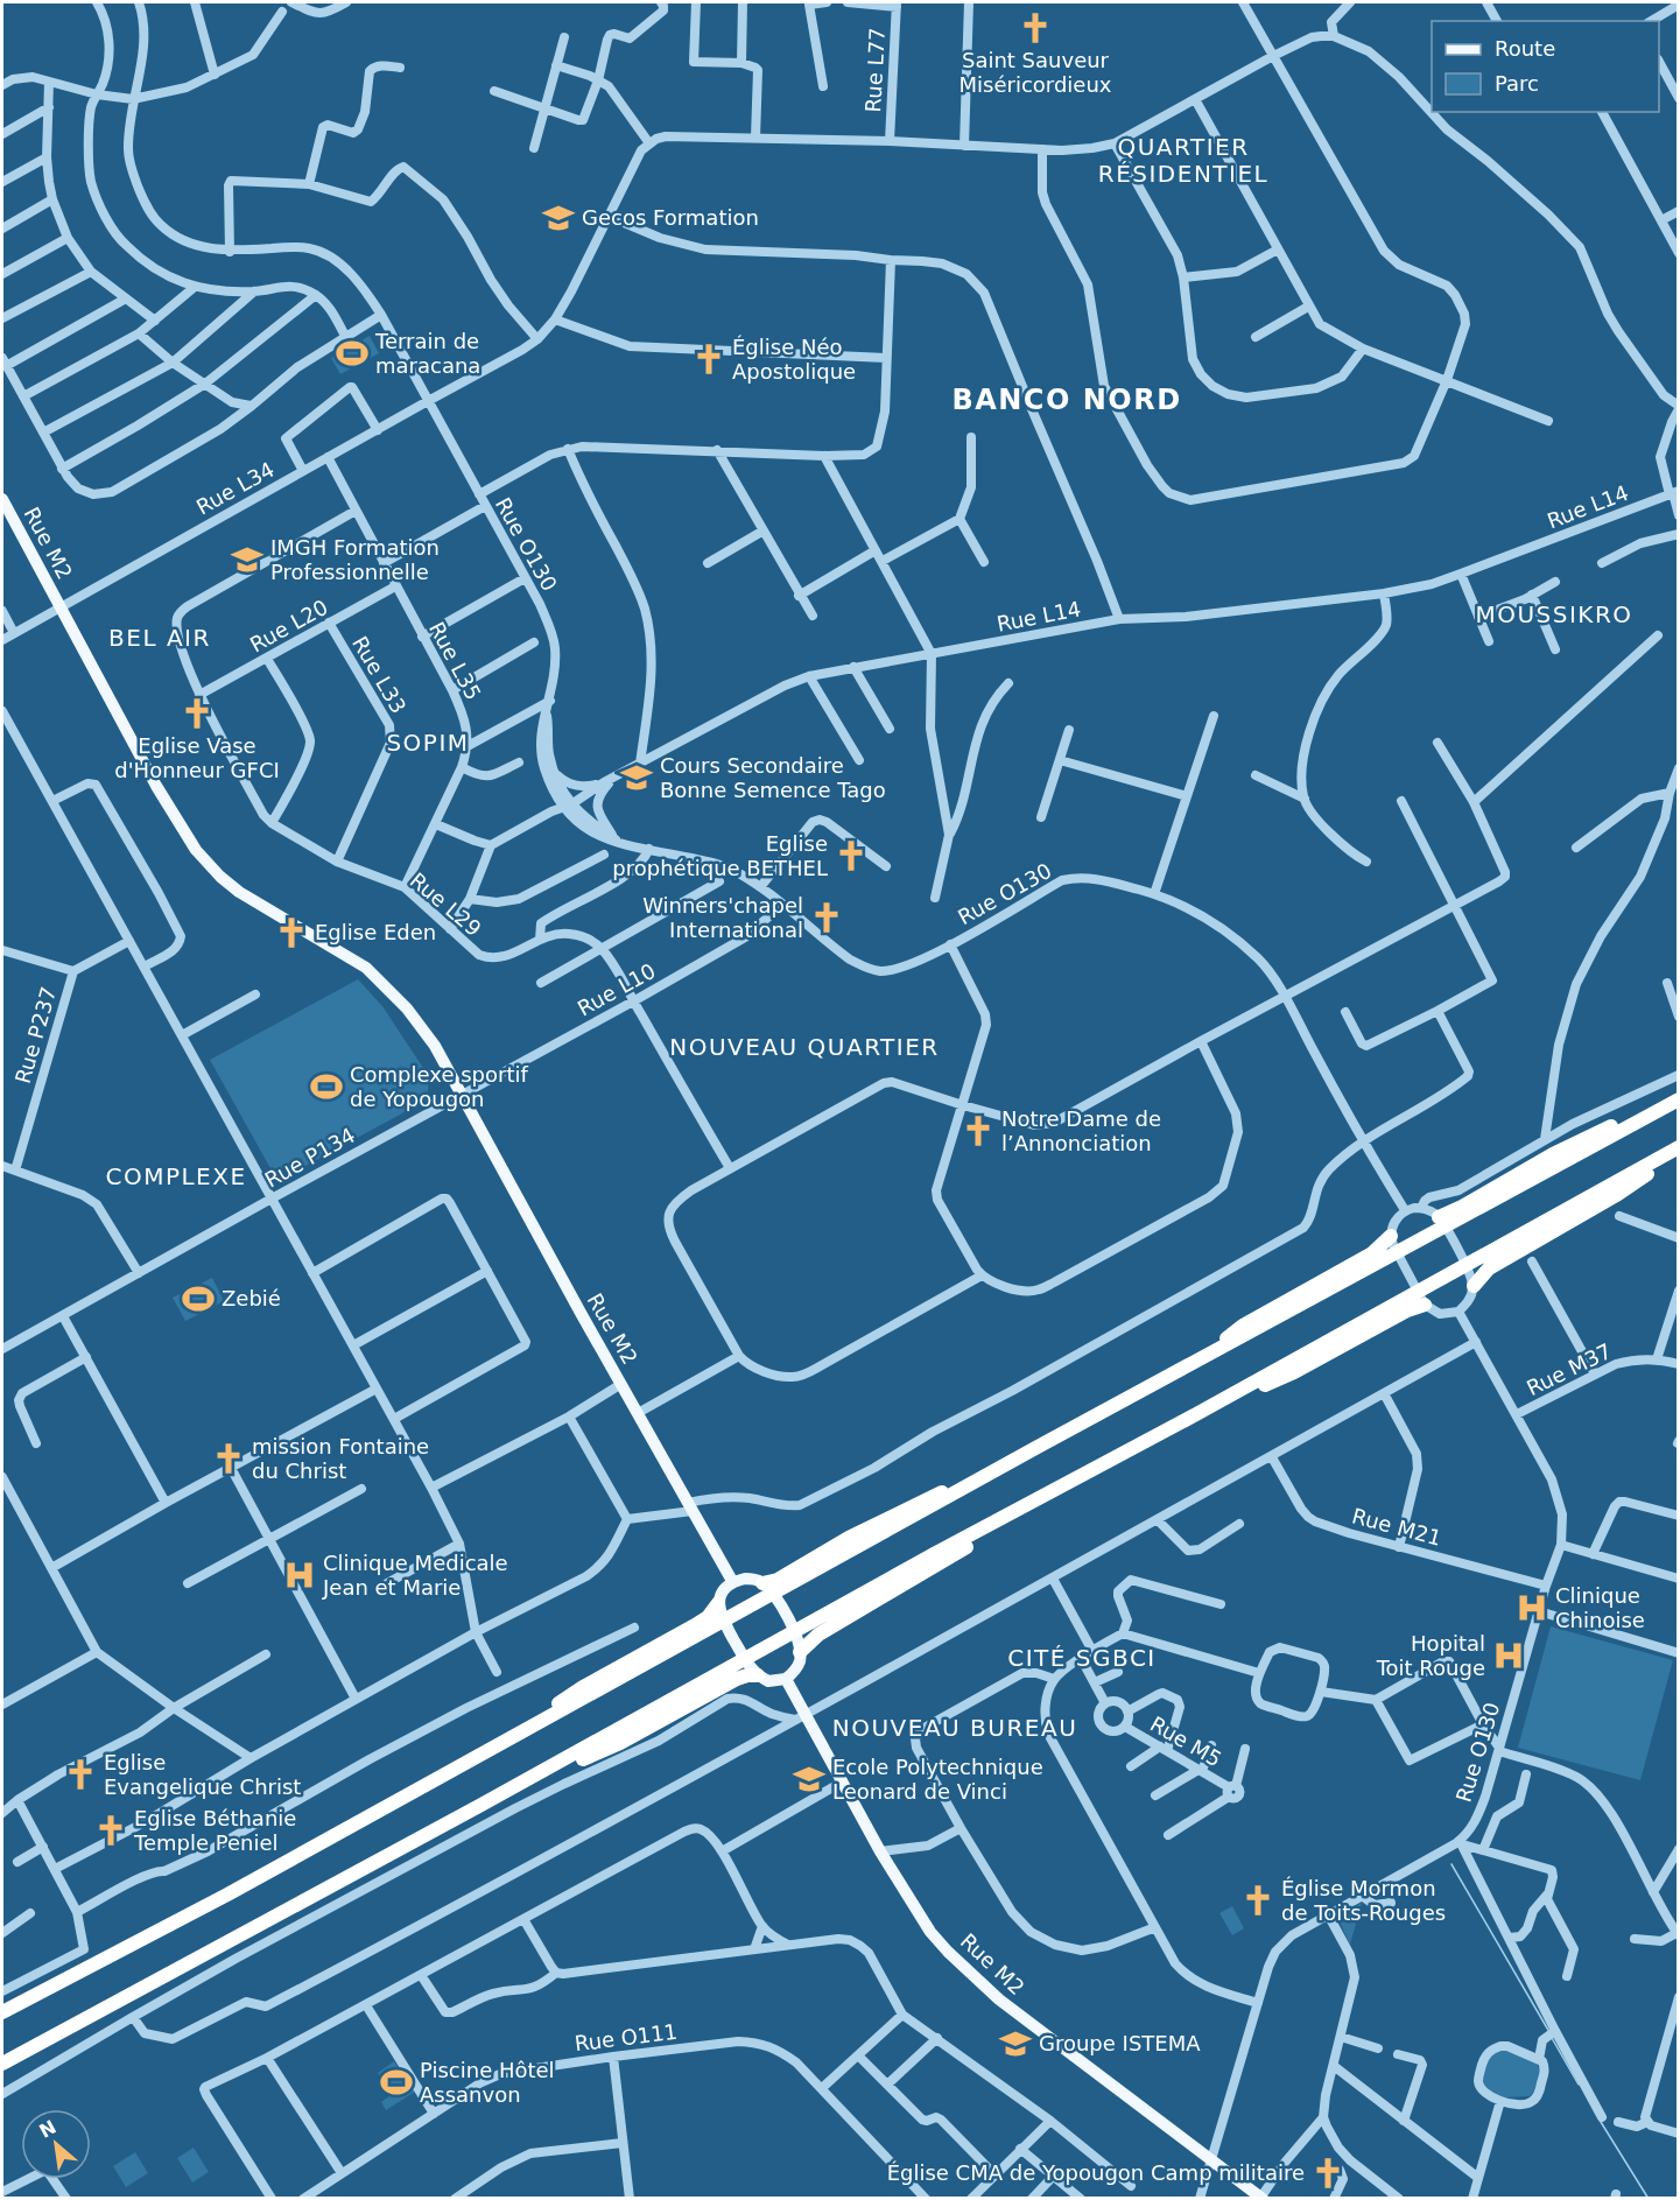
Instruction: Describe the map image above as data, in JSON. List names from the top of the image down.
{
  "streets": {
    "main road": ["Rue M2"],
    "street": [
      "Rue L77",
      "Rue L34",
      "Rue L14",
      "Rue O130",
      "Rue L20",
      "Rue L35",
      "Rue L33",
      "Rue L29",
      "Rue L10",
      "Rue P237",
      "Rue P134",
      "Rue M37",
      "Rue M21",
      "Rue M5",
      "Rue O111"
    ]
  },
  "crossings": [
    ["Rue L34", "Rue M2"],
    ["Rue L34", "Rue O130"],
    ["Rue L34", "Rue L35"],
    ["Rue L14", "Rue O130"],
    ["Rue M2", "Rue O130"],
    ["Rue M2", "Rue L10"],
    ["Rue M2", "Rue P134"],
    ["Rue O130", "Rue L10"],
    ["Rue O130", "Rue M37"],
    ["Rue O130", "Rue M21"],
    ["Rue L20", "Rue L35"],
    ["Rue L20", "Rue L33"],
    ["Rue L20", "Rue L29"],
    ["Rue L35", "Rue L29"],
    ["Rue L33", "Rue L29"],
    ["Rue L29", "Rue L10"],
    ["Rue L10", "Rue P134"]
  ],
  "districts": [
    "QUARTIER RÉSIDENTIEL",
    "BANCO NORD",
    "MOUSSIKRO",
    "BEL AIR",
    "SOPIM",
    "NOUVEAU QUARTIER",
    "COMPLEXE",
    "CITÉ SGBCI",
    "NOUVEAU BUREAU"
  ],
  "places": {
    "church": [
      "Saint Sauveur Miséricordieux",
      "Église Néo Apostolique",
      "Eglise Vase d'Honneur GFCI",
      "Eglise prophétique BETHEL",
      "Winners'chapel International",
      "Eglise Eden",
      "Notre Dame de l’Annonciation",
      "mission Fontaine du Christ",
      "Eglise Evangelique Christ",
      "Eglise Béthanie Temple Peniel",
      "Église Mormon de Toits-Rouges",
      "Église CMA de Yopougon Camp militaire"
    ],
    "school or university": [
      "Gecos Formation",
      "IMGH Formation Professionnelle",
      "Cours Secondaire Bonne Semence Tago",
      "Ecole Polytechnique Leonard de Vinci",
      "Groupe ISTEMA"
    ],
    "sports": [
      "Terrain de maracana",
      "Complexe sportif de Yopougon",
      "Zebié",
      "Piscine Hôtel Assanvon"
    ],
    "hospital": ["Clinique Medicale Jean et Marie", "Clinique Chinoise", "Hopital Toit Rouge"]
  },
  "legend": ["Route", "Parc"],
  "north": "top left"
}
